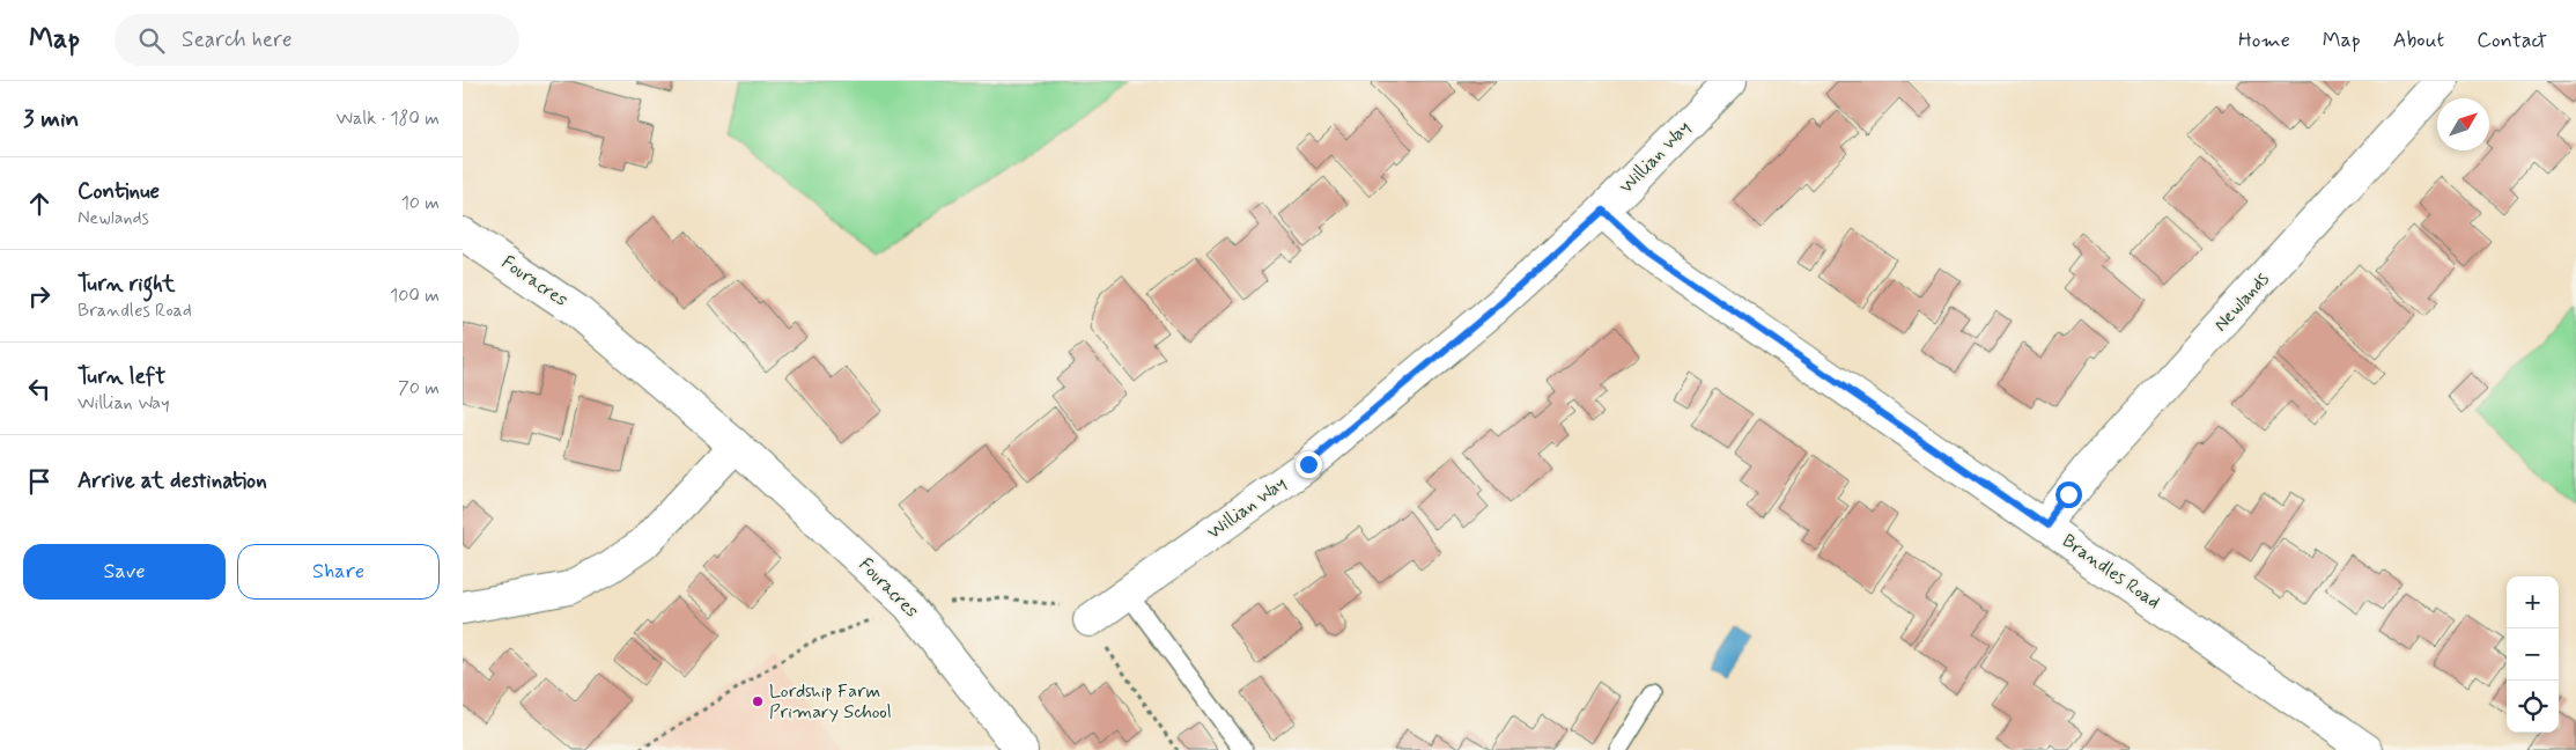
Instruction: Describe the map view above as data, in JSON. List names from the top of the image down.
{
  "streets": {
    "street": [
      "Willian Way",
      "Fouracres",
      "Newlands",
      "Brandles Road"
    ]
  },
  "crossings": [
    ["Willian Way", "Brandles Road"],
    ["Newlands", "Brandles Road"]
  ],
  "places": ["Lordship Farm Primary School"],
  "north": "top right",
  "page": {
    "header": "Map",
    "search": "Search here",
    "nav": [
      "Home",
      "Map",
      "About",
      "Contact"
    ],
    "heading": ["3 min", "Walk · 180 m"],
    "list": [
      ["Continue", "Newlands", "10 m"],
      ["Turn right", "Brandles Road", "100 m"],
      ["Turn left", "Willian Way", "70 m"],
      "Arrive at destination"
    ],
    "buttons": ["Save", "Share"],
    "map_buttons": ["+", "−"]
  }
}
